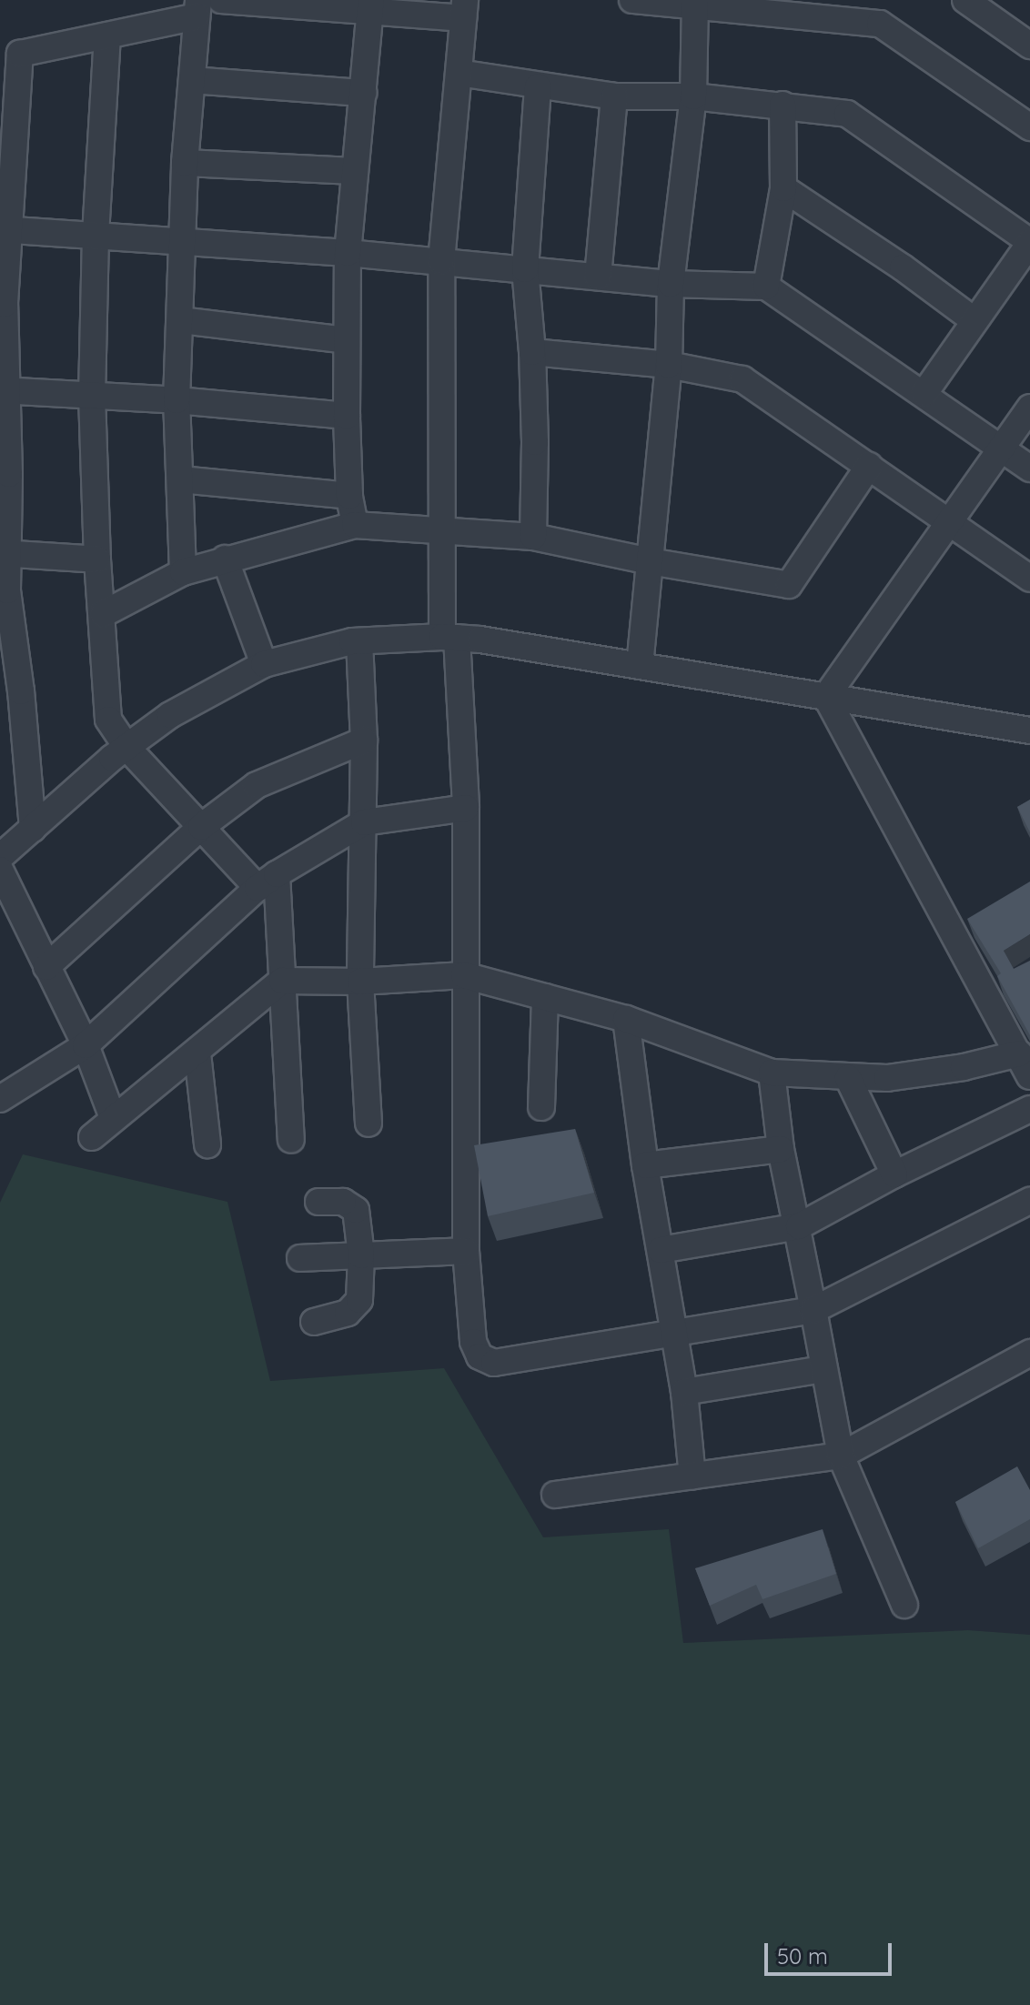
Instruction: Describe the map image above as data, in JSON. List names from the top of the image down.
{
  "scale_bar": "50 m"
}
